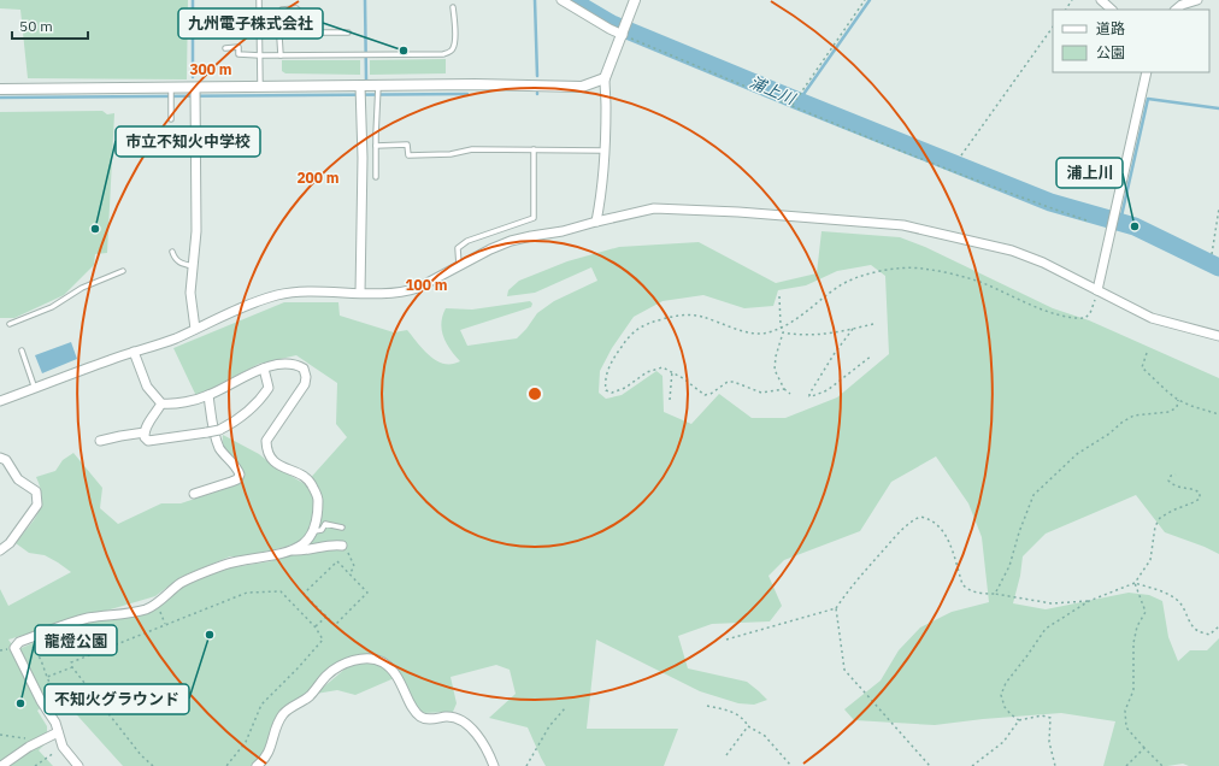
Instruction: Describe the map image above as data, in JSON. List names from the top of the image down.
{
  "water": ["浦上川"],
  "places": [
    "九州電子株式会社",
    "浦上川",
    "市立不知火中学校",
    "不知火グラウンド",
    "龍燈公園"
  ],
  "legend": ["道路", "公園"],
  "scale_bar": "50 m",
  "rings": ["300 m", "200 m", "100 m"]
}
